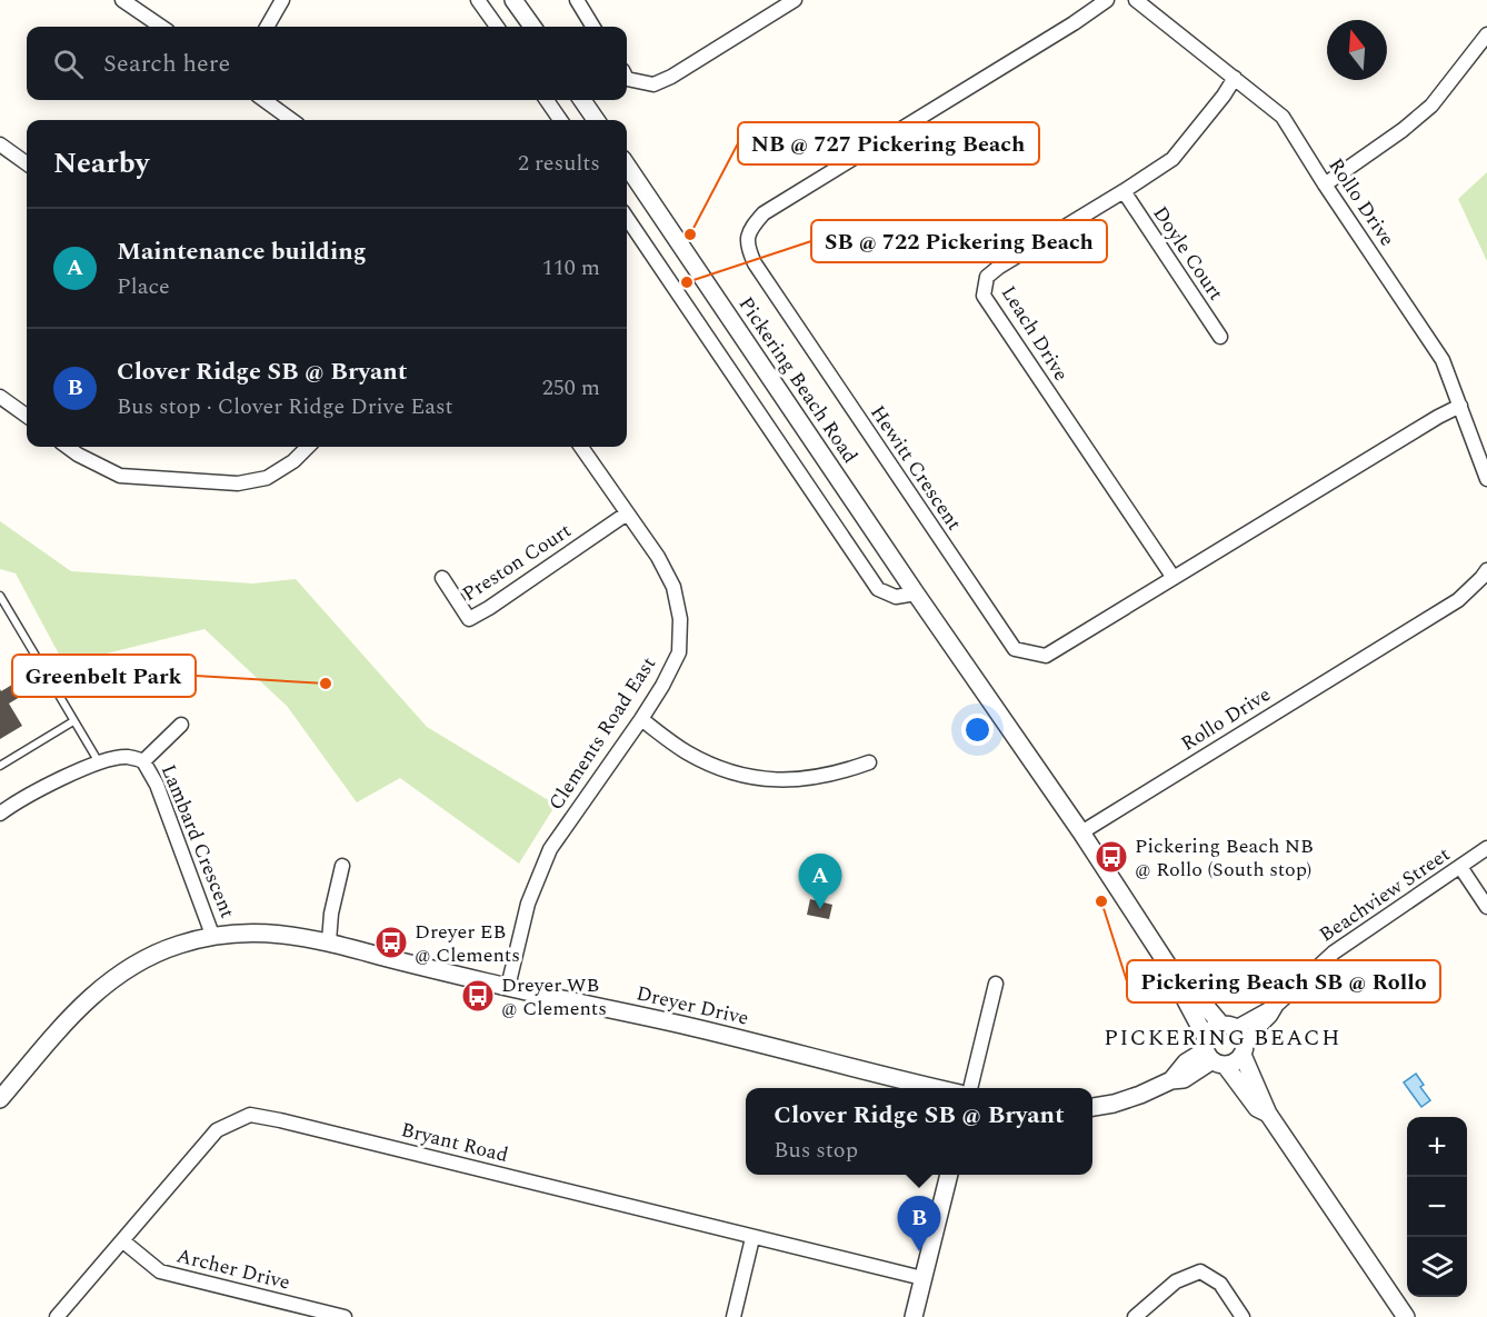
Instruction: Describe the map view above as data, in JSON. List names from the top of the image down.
{
  "streets": {
    "street": [
      "Rollo Drive",
      "Doyle Court",
      "Leach Drive",
      "Pickering Beach Road",
      "Hewitt Crescent",
      "Preston Court",
      "Clements Road East",
      "Lambard Crescent",
      "Beachview Street",
      "Dreyer Drive",
      "Bryant Road",
      "Archer Drive"
    ]
  },
  "crossings": [
    ["Rollo Drive", "Leach Drive"],
    ["Rollo Drive", "Pickering Beach Road"],
    ["Rollo Drive", "Hewitt Crescent"],
    ["Doyle Court", "Leach Drive"],
    ["Leach Drive", "Hewitt Crescent"],
    ["Pickering Beach Road", "Beachview Street"],
    ["Preston Court", "Clements Road East"],
    ["Clements Road East", "Dreyer Drive"],
    ["Lambard Crescent", "Dreyer Drive"],
    ["Bryant Road", "Archer Drive"]
  ],
  "districts": ["PICKERING BEACH"],
  "places": {
    "other": [
      "NB @ 727 Pickering Beach",
      "SB @ 722 Pickering Beach",
      "Greenbelt Park",
      "Pickering Beach SB @ Rollo"
    ],
    "bus stop": ["Pickering Beach NB @ Rollo (South stop)", "Dreyer EB @ Clements", "Dreyer WB @ Clements"]
  },
  "north": "top",
  "page": {
    "search": "Search here",
    "heading": ["Nearby", "2 results"],
    "list": [
      {
        "mark": "A",
        "name": "Maintenance building",
        "note": "Place",
        "value": "110 m"
      },
      {
        "mark": "B",
        "name": "Clover Ridge SB @ Bryant",
        "note": "Bus stop · Clover Ridge Drive East",
        "value": "250 m"
      }
    ],
    "pins": ["A", "B"],
    "popup": ["Clover Ridge SB @ Bryant", "Bus stop"],
    "map_buttons": ["+", "−"]
  }
}
